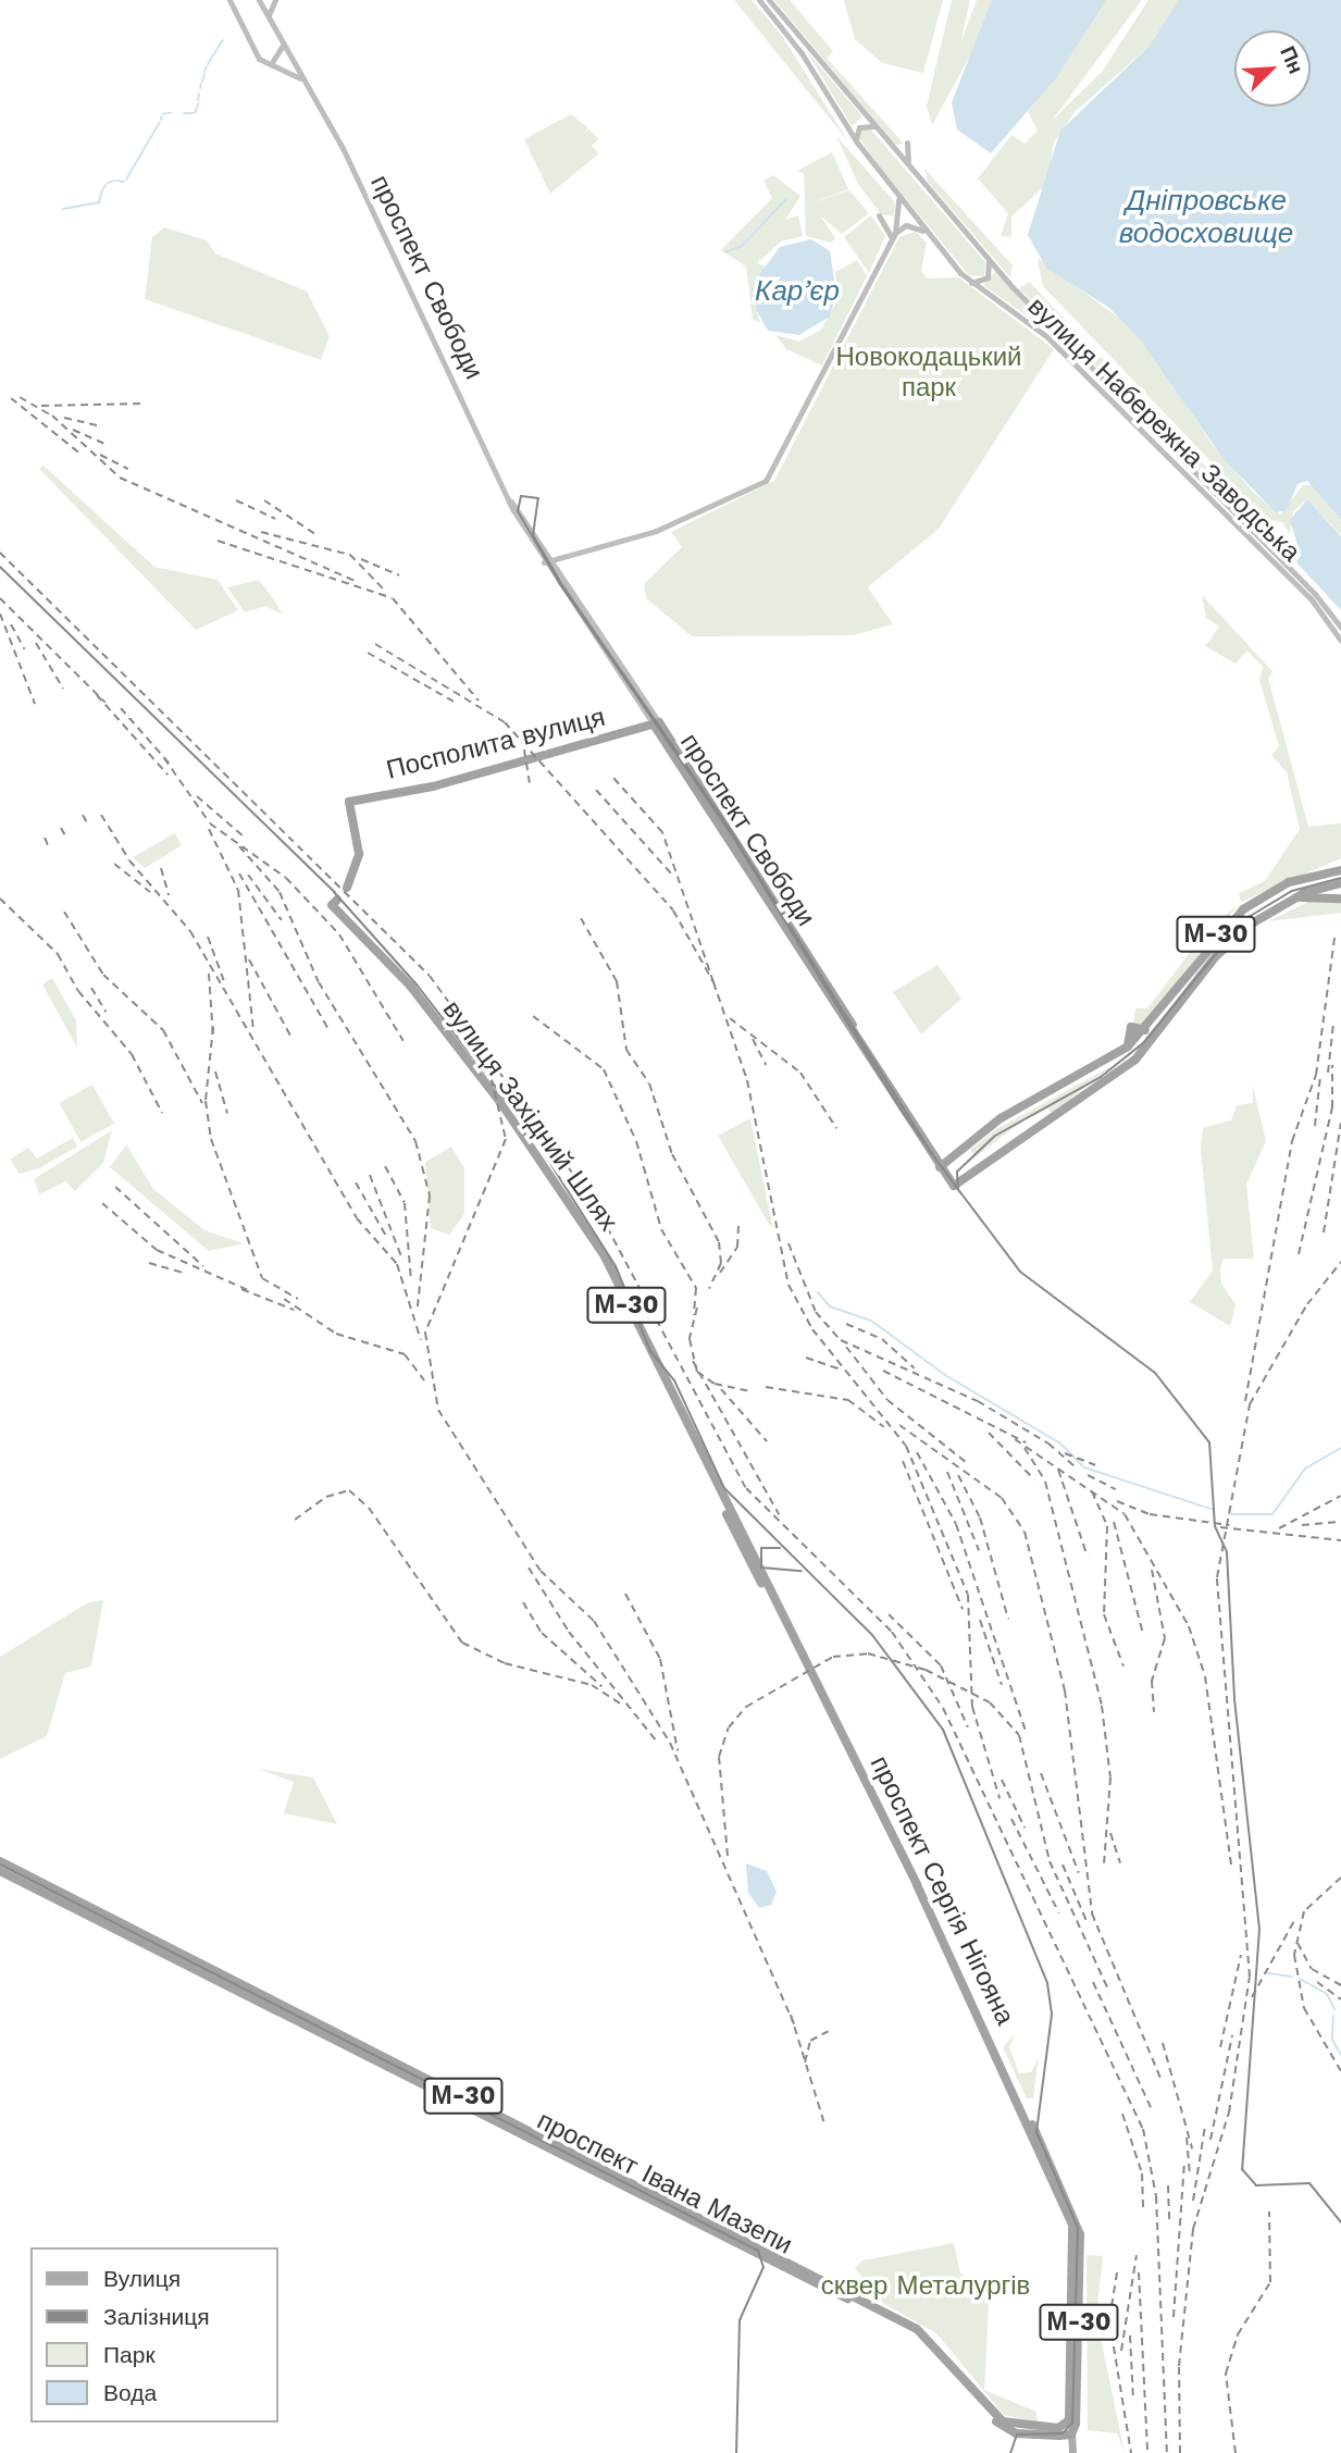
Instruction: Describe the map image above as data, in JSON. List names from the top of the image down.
{
  "streets": {
    "highway": [
      "проспект Свободи",
      "Посполита вулиця",
      "М-30",
      "вулиця Західний Шлях",
      "проспект Сергія Нігояна",
      "проспект Івана Мазепи"
    ],
    "main road": ["вулиця Набережна Заводська"]
  },
  "crossings": [
    ["проспект Свободи", "Посполита вулиця"],
    ["проспект Свободи", "М-30"],
    ["вулиця Західний Шлях", "проспект Сергія Нігояна"],
    ["проспект Сергія Нігояна", "проспект Івана Мазепи"]
  ],
  "water": ["Дніпровське водосховище", "Кар’єр"],
  "parks": ["Новокодацький парк", "сквер Металургів"],
  "legend": [
    "Вулиця",
    "Залізниця",
    "Парк",
    "Вода"
  ],
  "north": "top right"
}
